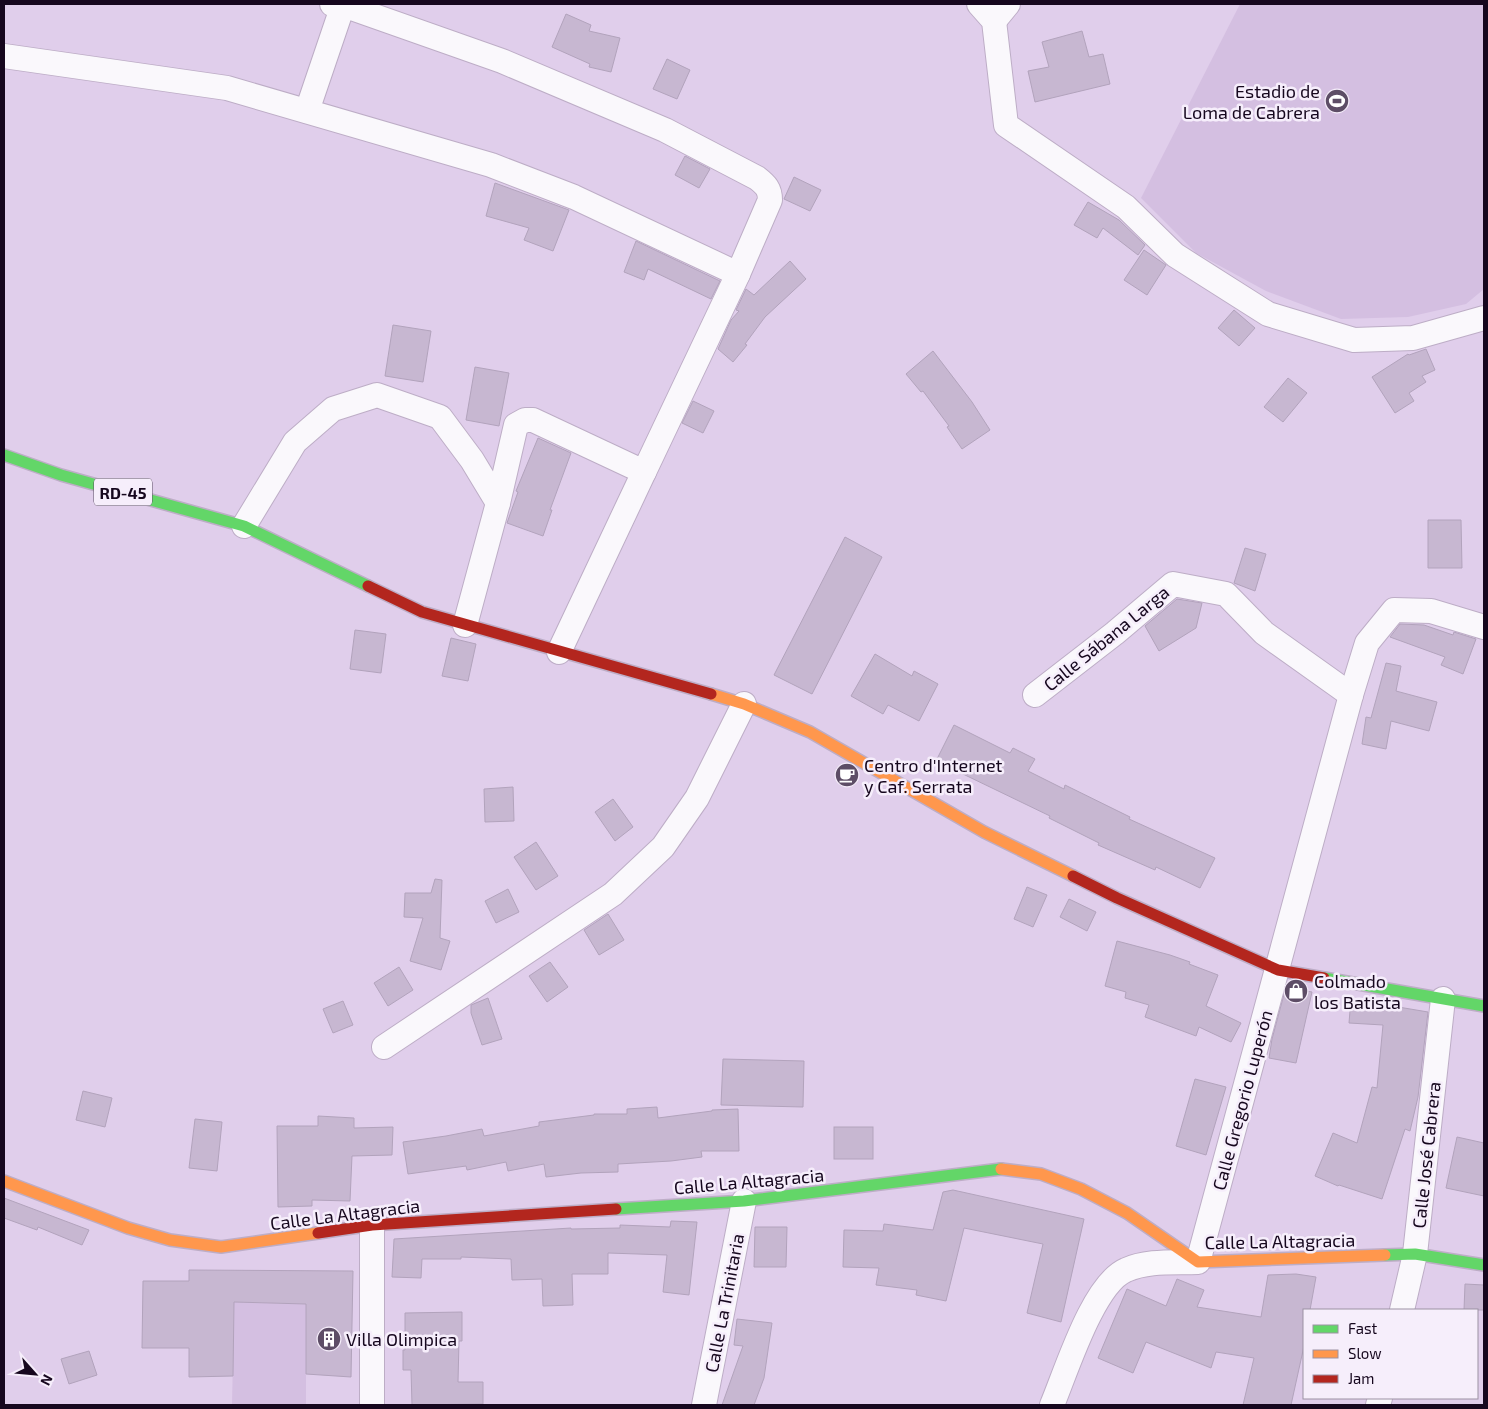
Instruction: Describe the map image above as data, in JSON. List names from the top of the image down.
{
  "streets": {
    "main road": ["RD-45", "Calle La Altagracia"],
    "street": [
      "Calle Sábana Larga",
      "Calle Gregorio Luperón",
      "Calle José Cabrera",
      "Calle La Trinitaria"
    ]
  },
  "crossings": [
    ["RD-45", "Calle Gregorio Luperón"],
    ["RD-45", "Calle José Cabrera"],
    ["Calle Sábana Larga", "Calle Gregorio Luperón"],
    ["Calle Gregorio Luperón", "Calle La Altagracia"],
    ["Calle José Cabrera", "Calle La Altagracia"],
    ["Calle La Altagracia", "Calle La Trinitaria"]
  ],
  "places": {
    "sports": ["Estadio de Loma de Cabrera"],
    "cafe": ["Centro d'Internet y Caf. Serrata"],
    "shop": ["Colmado los Batista"],
    "building": ["Villa Olimpica"]
  },
  "legend": ["Fast", "Slow", "Jam"],
  "north": "bottom right"
}
